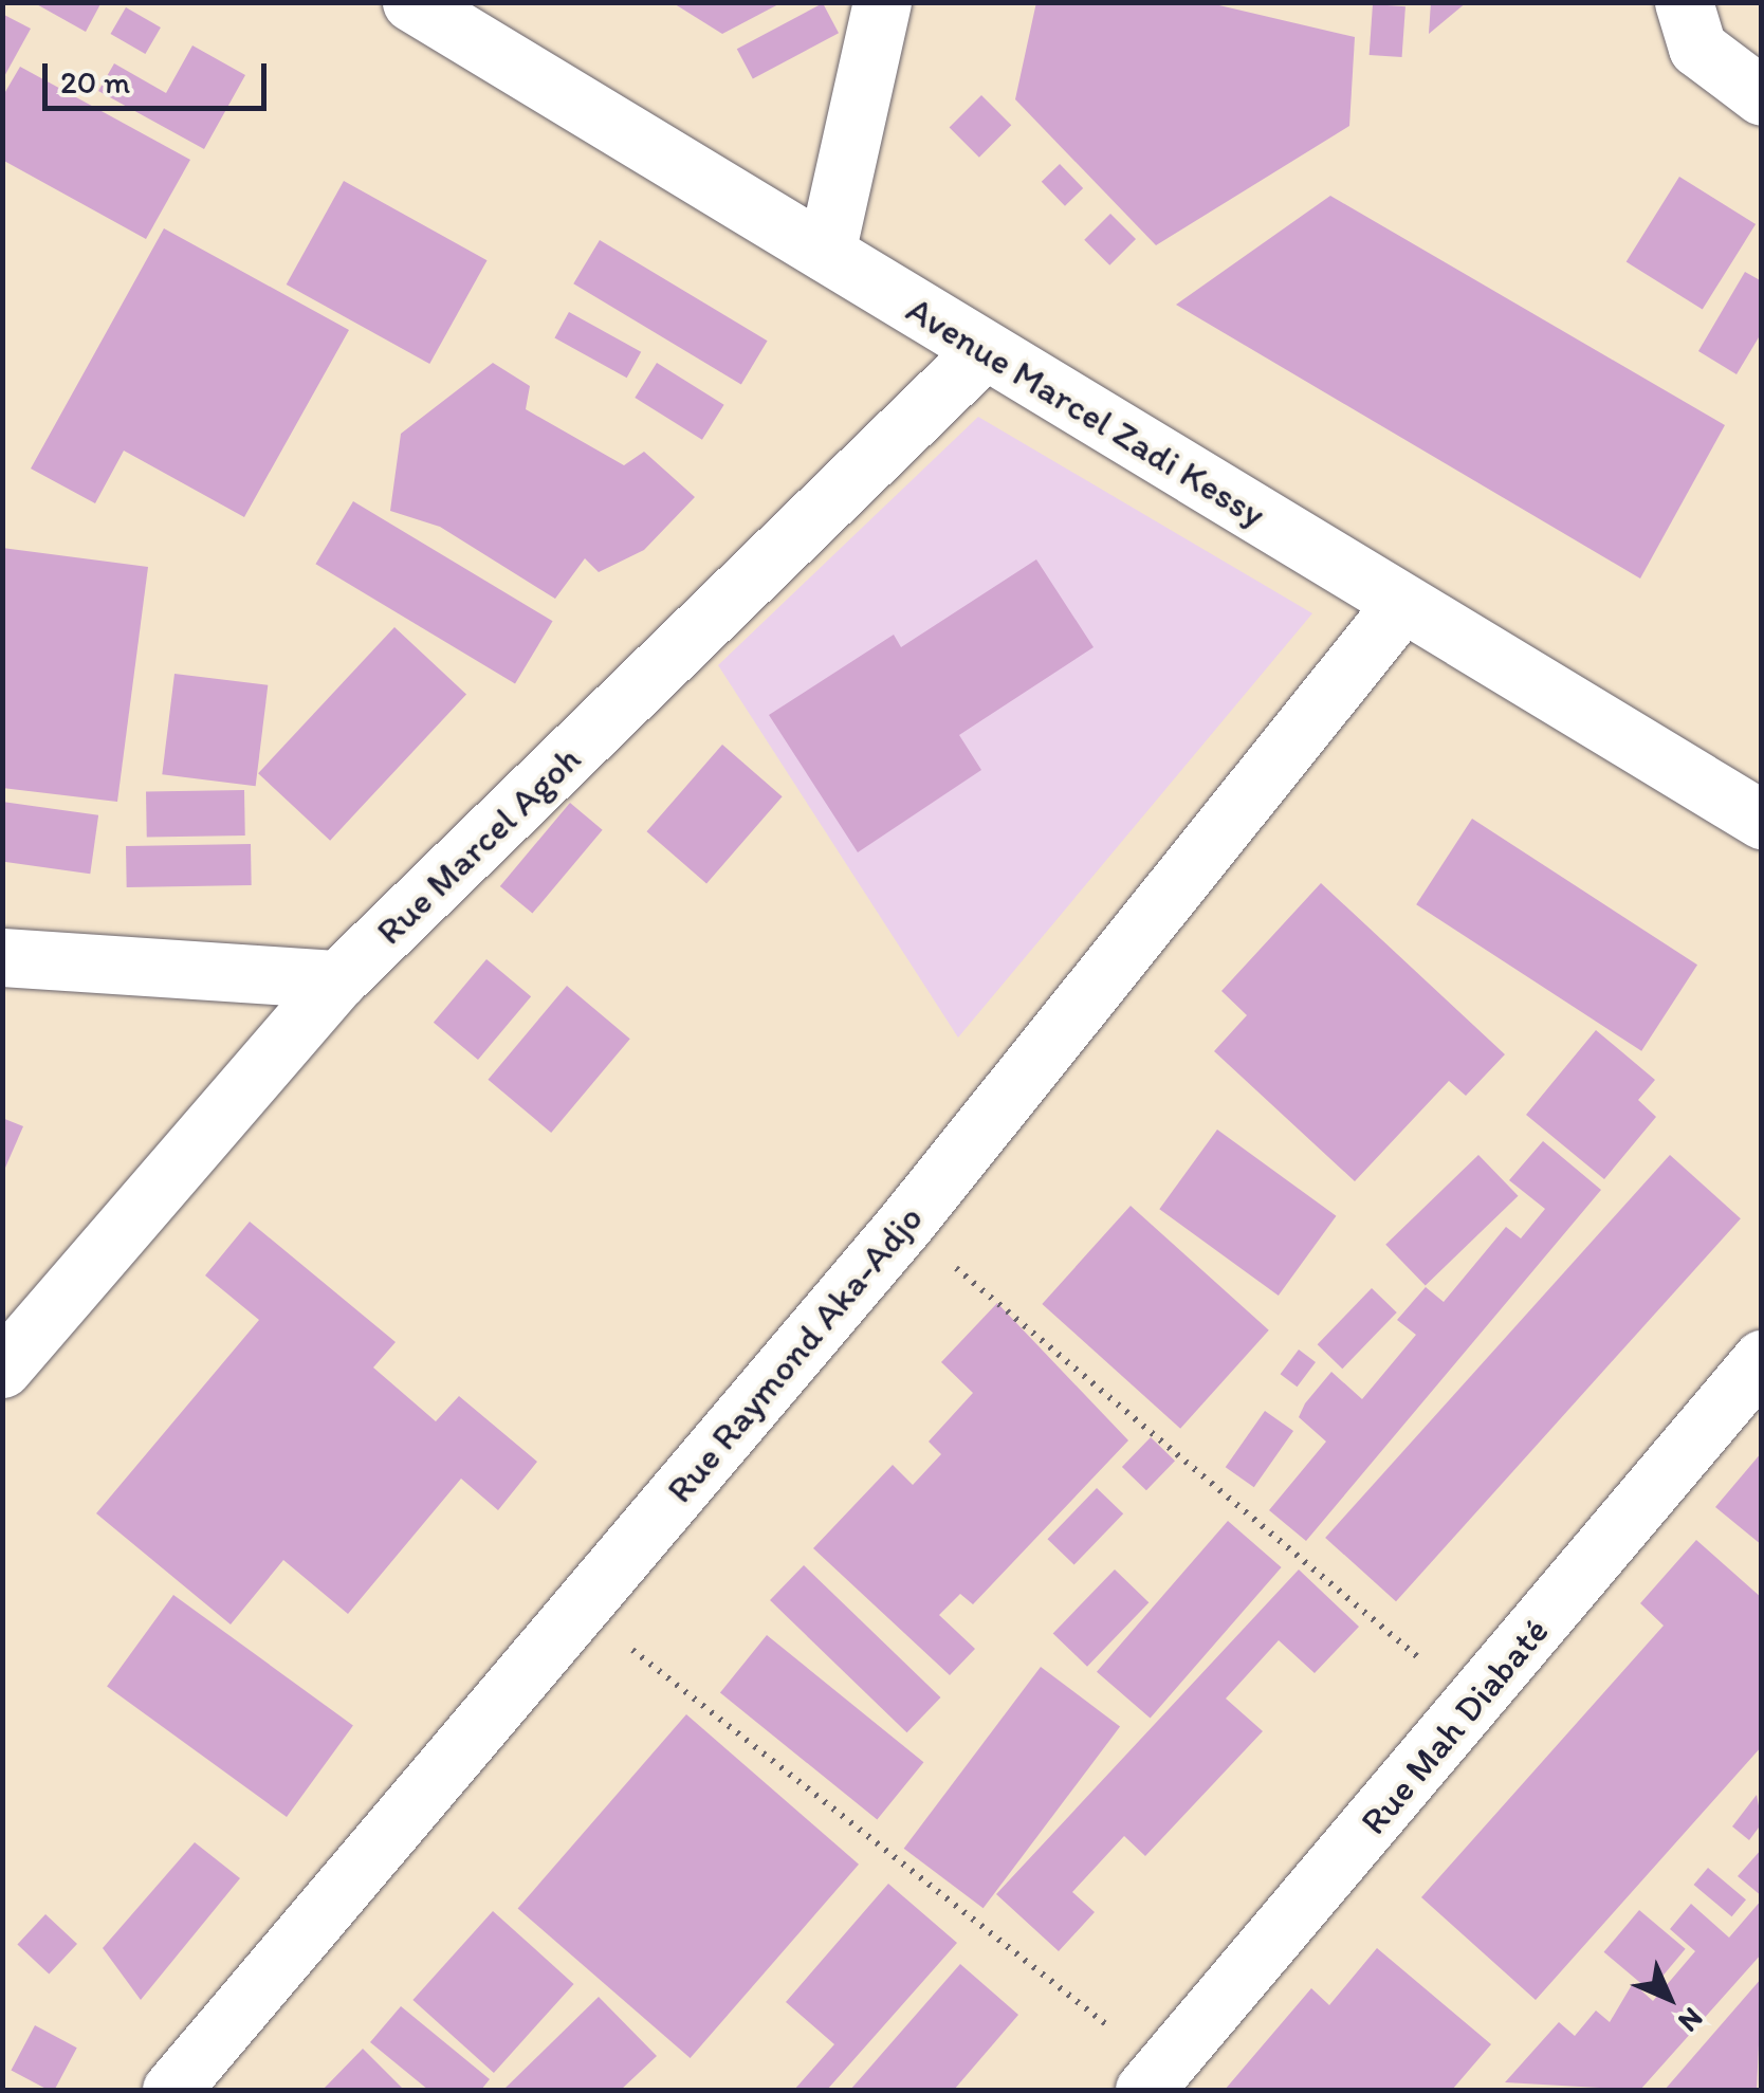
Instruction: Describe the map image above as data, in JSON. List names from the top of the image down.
{
  "streets": {
    "street": [
      "Avenue Marcel Zadi Kessy",
      "Rue Marcel Agoh",
      "Rue Raymond Aka-Adjo",
      "Rue Mah Diabaté"
    ]
  },
  "crossings": [
    ["Avenue Marcel Zadi Kessy", "Rue Marcel Agoh"],
    ["Avenue Marcel Zadi Kessy", "Rue Raymond Aka-Adjo"]
  ],
  "scale_bar": "20 m",
  "north": "bottom right"
}
